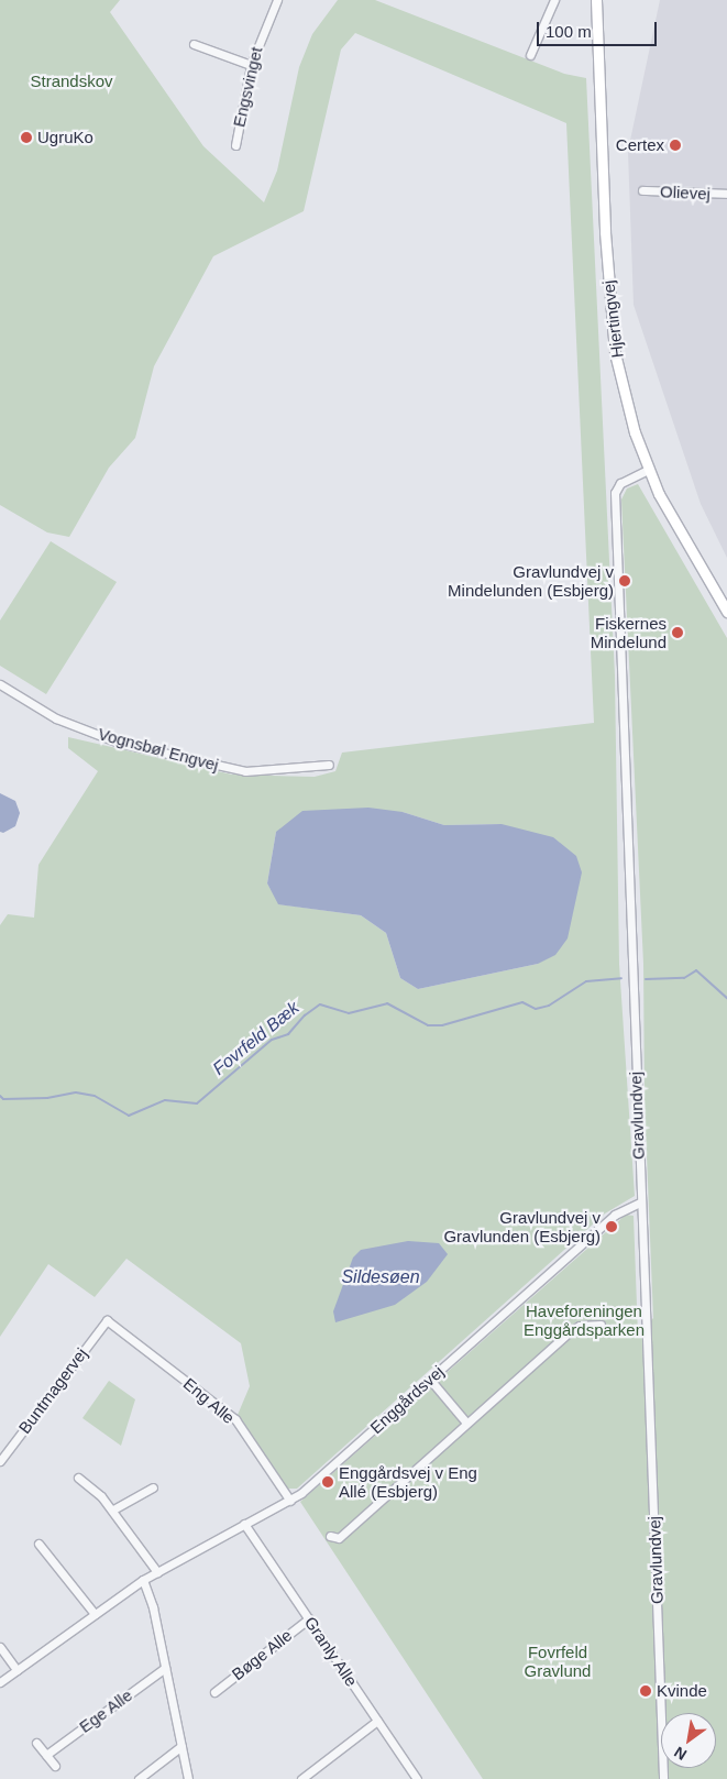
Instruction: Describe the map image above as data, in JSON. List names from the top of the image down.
{
  "streets": {
    "main road": ["Hjertingvej"],
    "street": [
      "Engsvinget",
      "Olievej",
      "Vognsbøl Engvej",
      "Gravlundvej",
      "Buntmagervej",
      "Enggårdsvej",
      "Eng Alle",
      "Granly Alle",
      "Bøge Alle",
      "Ege Alle"
    ]
  },
  "crossings": [
    ["Hjertingvej", "Gravlundvej"],
    ["Gravlundvej", "Enggårdsvej"],
    ["Buntmagervej", "Eng Alle"],
    ["Enggårdsvej", "Eng Alle"],
    ["Enggårdsvej", "Granly Alle"],
    ["Granly Alle", "Bøge Alle"]
  ],
  "water": ["Fovrfeld Bæk", "Sildesøen"],
  "parks": ["Strandskov", "Haveforeningen Enggårdsparken", "Fovrfeld Gravlund"],
  "places": [
    "UgruKo",
    "Certex",
    "Gravlundvej v Mindelunden (Esbjerg)",
    "Fiskernes Mindelund",
    "Gravlundvej v Gravlunden (Esbjerg)",
    "Enggårdsvej v Eng Allé (Esbjerg)",
    "Kvinde"
  ],
  "scale_bar": "100 m",
  "north": "bottom left"
}
